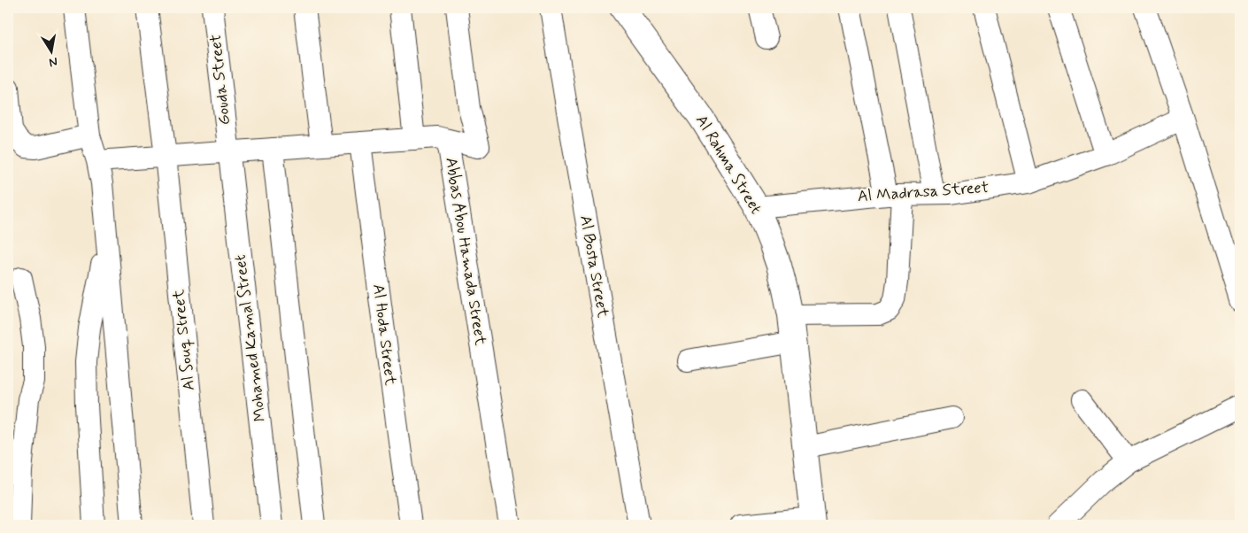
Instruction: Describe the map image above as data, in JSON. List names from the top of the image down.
{
  "streets": {
    "street": [
      "Gouda Street",
      "Al Rahma Street",
      "Al Madrasa Street",
      "Abbas Abou Hamada Street",
      "Al Bosta Street",
      "Al Hoda Street",
      "Mohamed Kamal Street",
      "Al Souq Street"
    ]
  },
  "crossings": [
    ["Gouda Street", "Abbas Abou Hamada Street"],
    ["Gouda Street", "Mohamed Kamal Street"],
    ["Al Rahma Street", "Al Madrasa Street"],
    ["Abbas Abou Hamada Street", "Al Hoda Street"],
    ["Abbas Abou Hamada Street", "Mohamed Kamal Street"],
    ["Abbas Abou Hamada Street", "Al Souq Street"]
  ],
  "north": "bottom"
}
